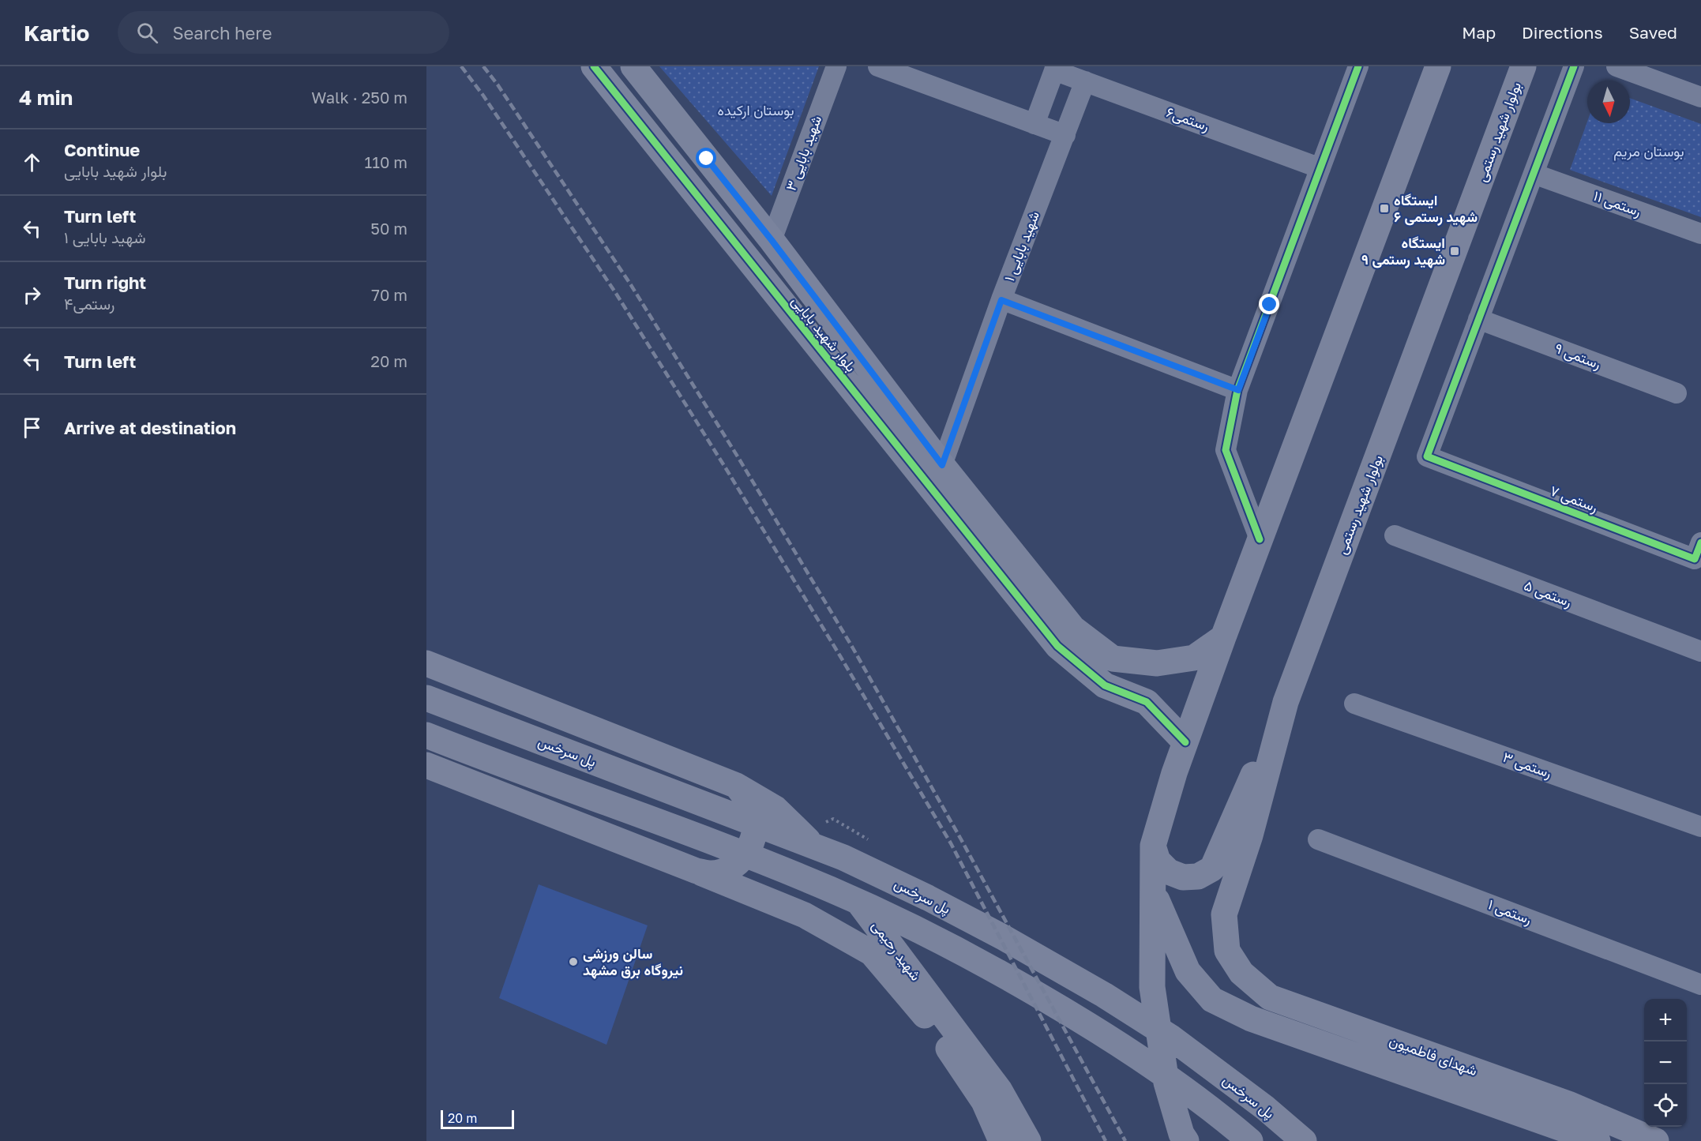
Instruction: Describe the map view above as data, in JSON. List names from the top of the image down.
{
  "streets": {
    "main road": [
      "بولوار شهید رستمی",
      "بلوار شهید بابایی",
      "پل سرخس",
      "شهید رحیمی",
      "شهدای فاطمیون"
    ],
    "street": [
      "رستمی۶",
      "شهید بابایی ۳",
      "رستمی ۱۱",
      "شهید بابایی ۱",
      "رستمی ۹",
      "رستمی ۷",
      "رستمی ۵",
      "رستمی ۳",
      "رستمی ۱"
    ]
  },
  "crossings": [
    ["رستمی۶", "شهید بابایی ۱"],
    ["بولوار شهید رستمی", "شهدای فاطمیون"],
    ["شهید بابایی ۳", "بلوار شهید بابایی"],
    ["شهید بابایی ۱", "بلوار شهید بابایی"],
    ["رستمی ۹", "رستمی ۷"]
  ],
  "parks": ["بوستان ارکیده", "بوستان مریم"],
  "places": {
    "transit": ["ایستگاه شهید رستمی ۶", "ایستگاه شهید رستمی ۹"],
    "other": ["سالن ورزشی نیروگاه برق مشهد"]
  },
  "scale_bar": "20 m",
  "north": "bottom",
  "page": {
    "header": "Kartio",
    "search": "Search here",
    "nav": ["Map", "Directions", "Saved"],
    "heading": ["4 min", "Walk · 250 m"],
    "list": [
      ["Continue", "بلوار شهید بابایی", "110 m"],
      ["Turn left", "شهید بابایی ۱", "50 m"],
      ["Turn right", "رستمی۴", "70 m"],
      ["Turn left", "20 m"],
      "Arrive at destination"
    ],
    "map_buttons": ["+", "−"],
    "scale": "20 m"
  }
}
